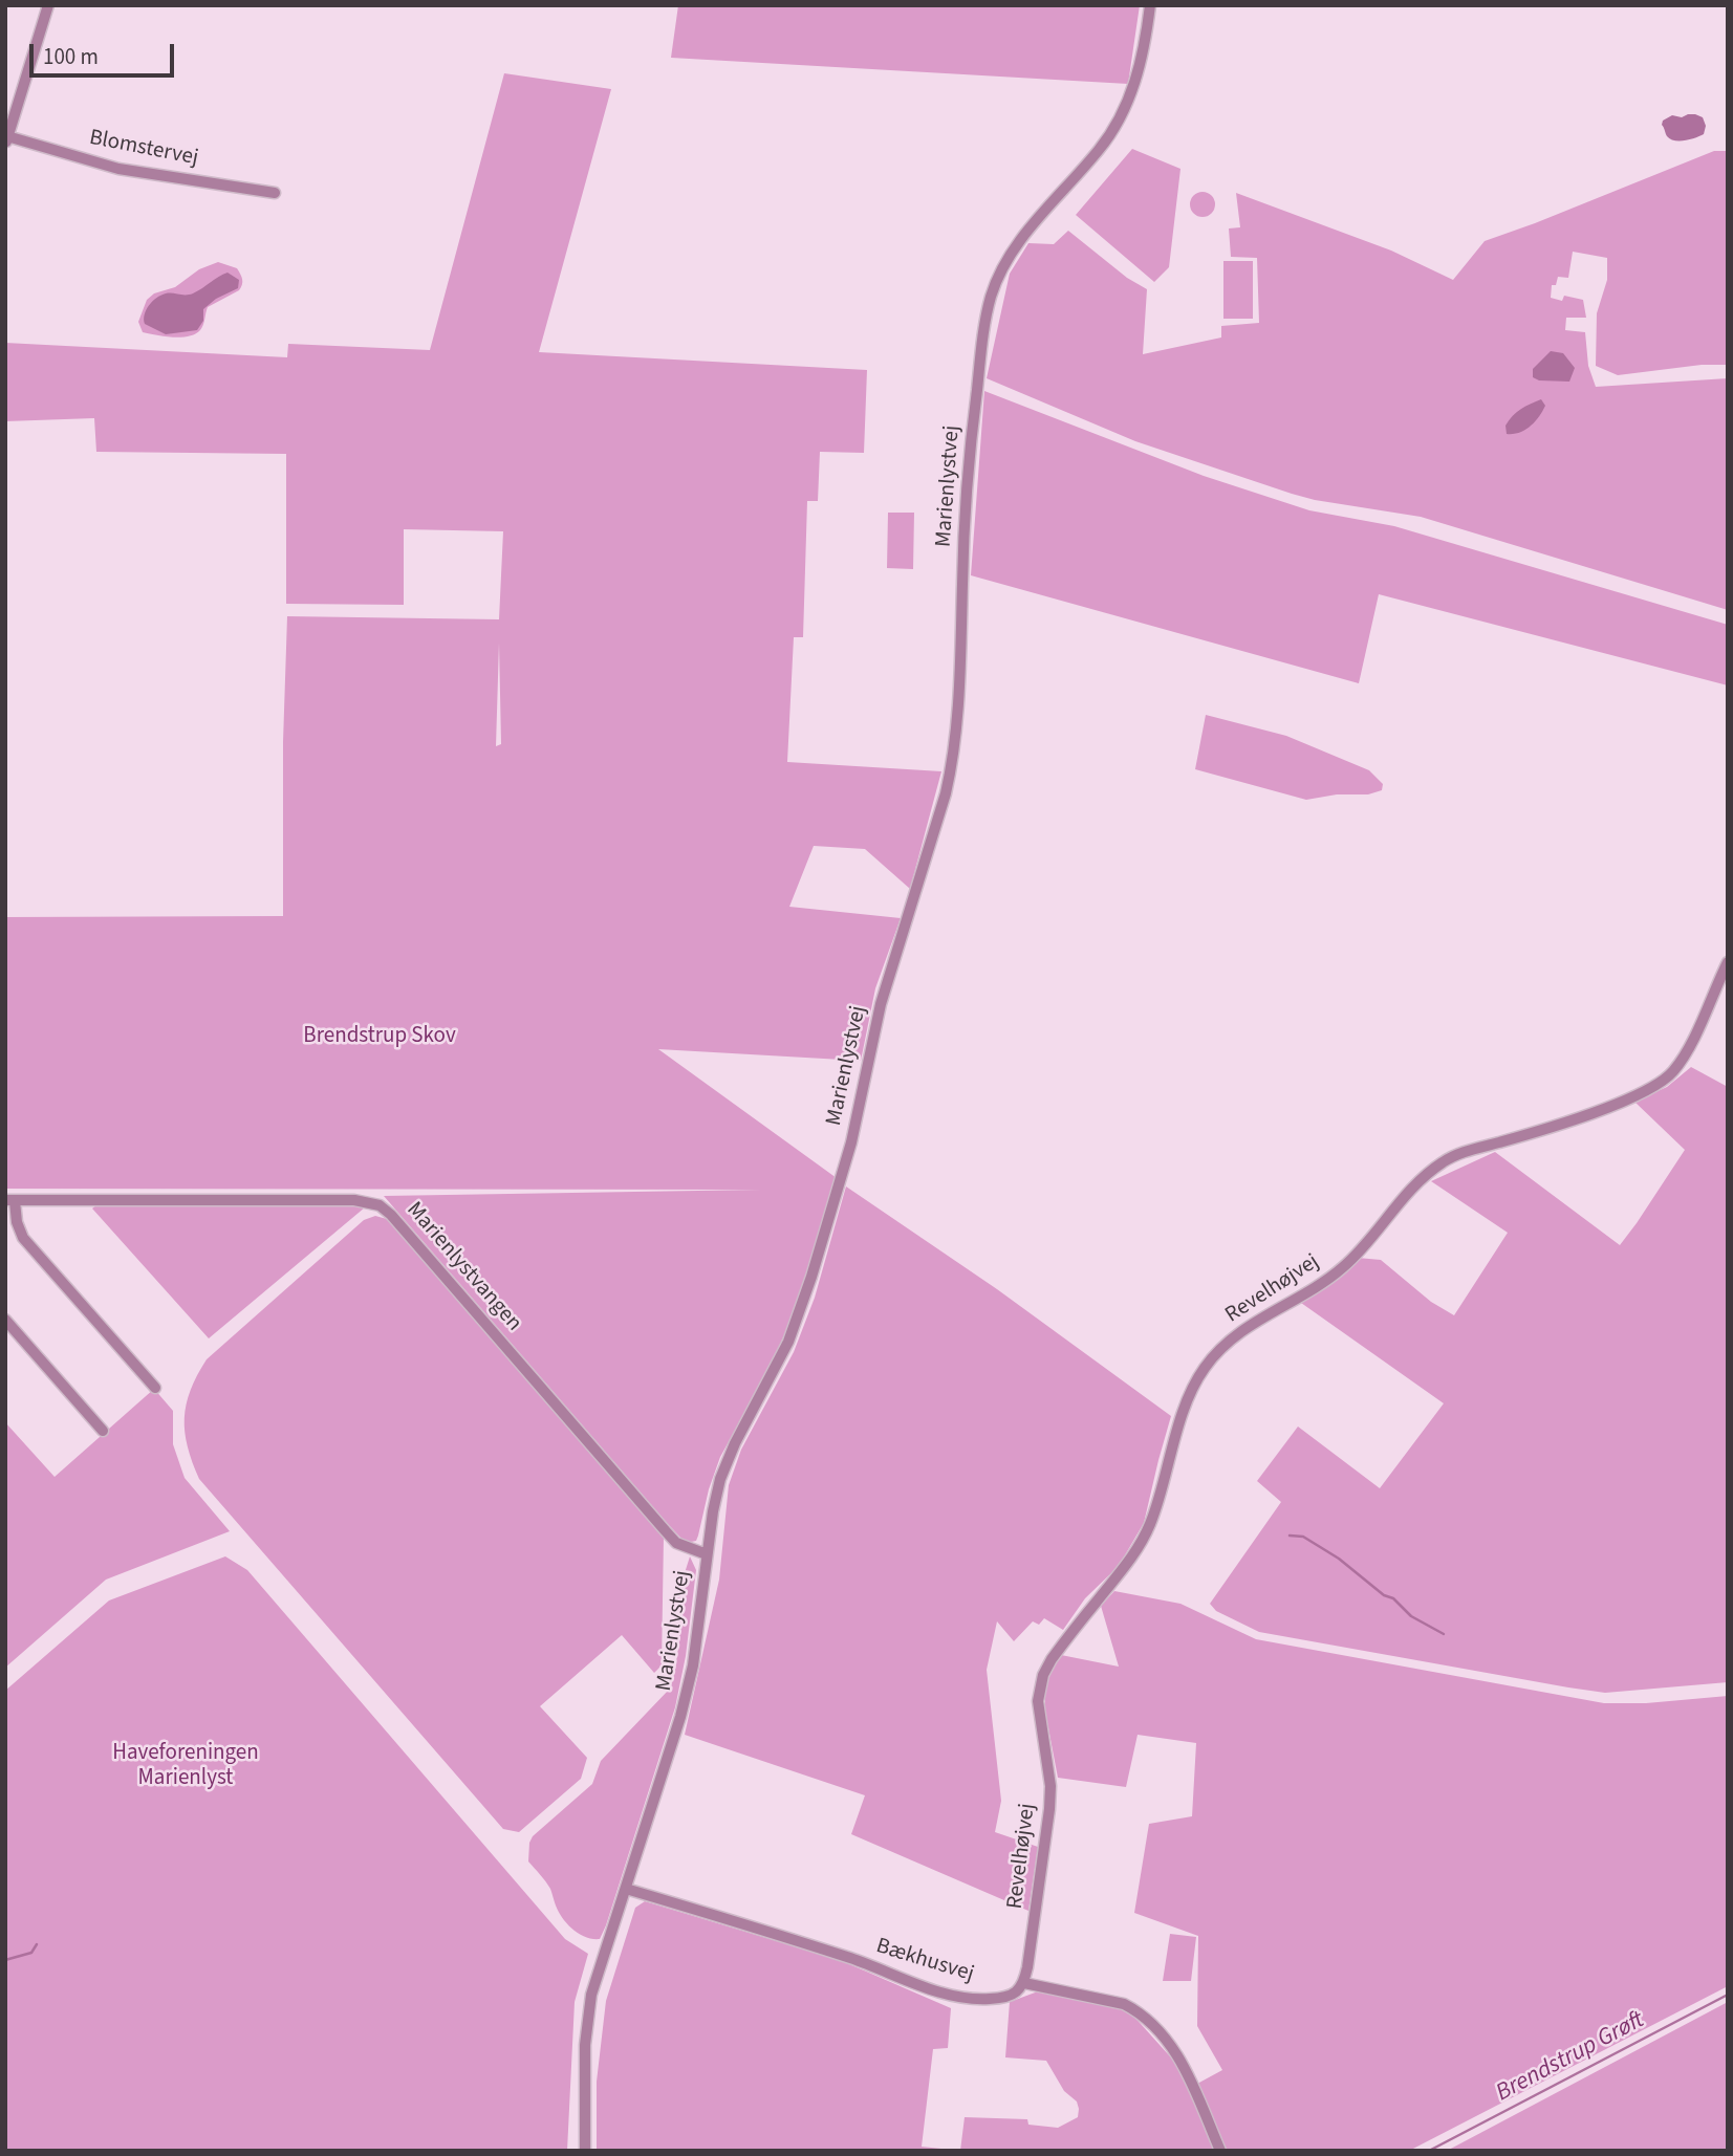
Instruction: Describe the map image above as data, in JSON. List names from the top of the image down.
{
  "streets": {
    "street": [
      "Blomstervej",
      "Marienlystvej",
      "Marienlystvangen",
      "Revelhøjvej",
      "Bækhusvej"
    ]
  },
  "crossings": [
    ["Marienlystvej", "Marienlystvangen"],
    ["Marienlystvej", "Bækhusvej"],
    ["Revelhøjvej", "Bækhusvej"]
  ],
  "water": ["Brendstrup Grøft"],
  "parks": ["Brendstrup Skov", "Haveforeningen Marienlyst"],
  "scale_bar": "100 m"
}
